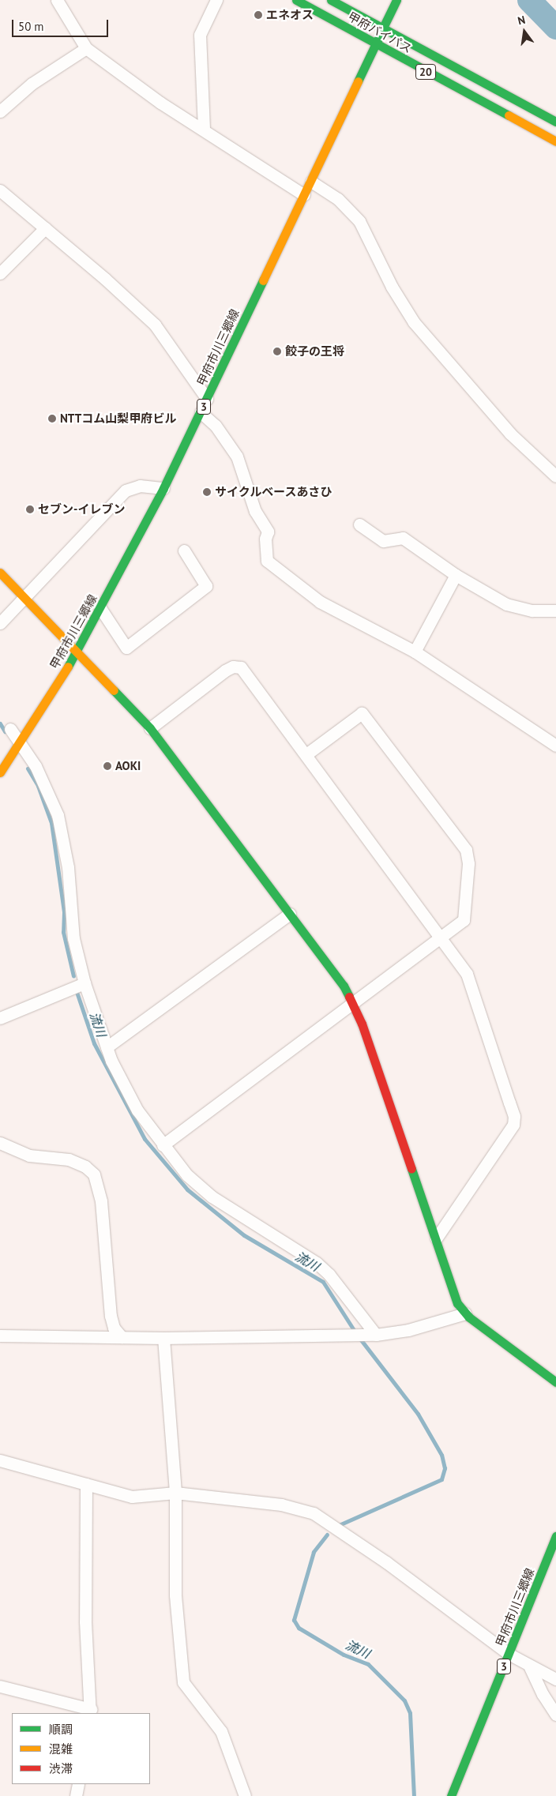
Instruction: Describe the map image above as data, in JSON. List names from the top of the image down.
{
  "streets": {
    "main road": [
      "甲府バイパス",
      "20",
      "甲府市川三郷線",
      "3"
    ]
  },
  "crossings": [
    ["甲府バイパス", "甲府市川三郷線"]
  ],
  "water": ["流川"],
  "places": [
    "エネオス",
    "餃子の王将",
    "NTTコム山梨甲府ビル",
    "サイクルベースあさひ",
    "セブン-イレブン",
    "AOKI"
  ],
  "legend": ["順調", "混雑", "渋滞"],
  "scale_bar": "50 m",
  "north": "top"
}
